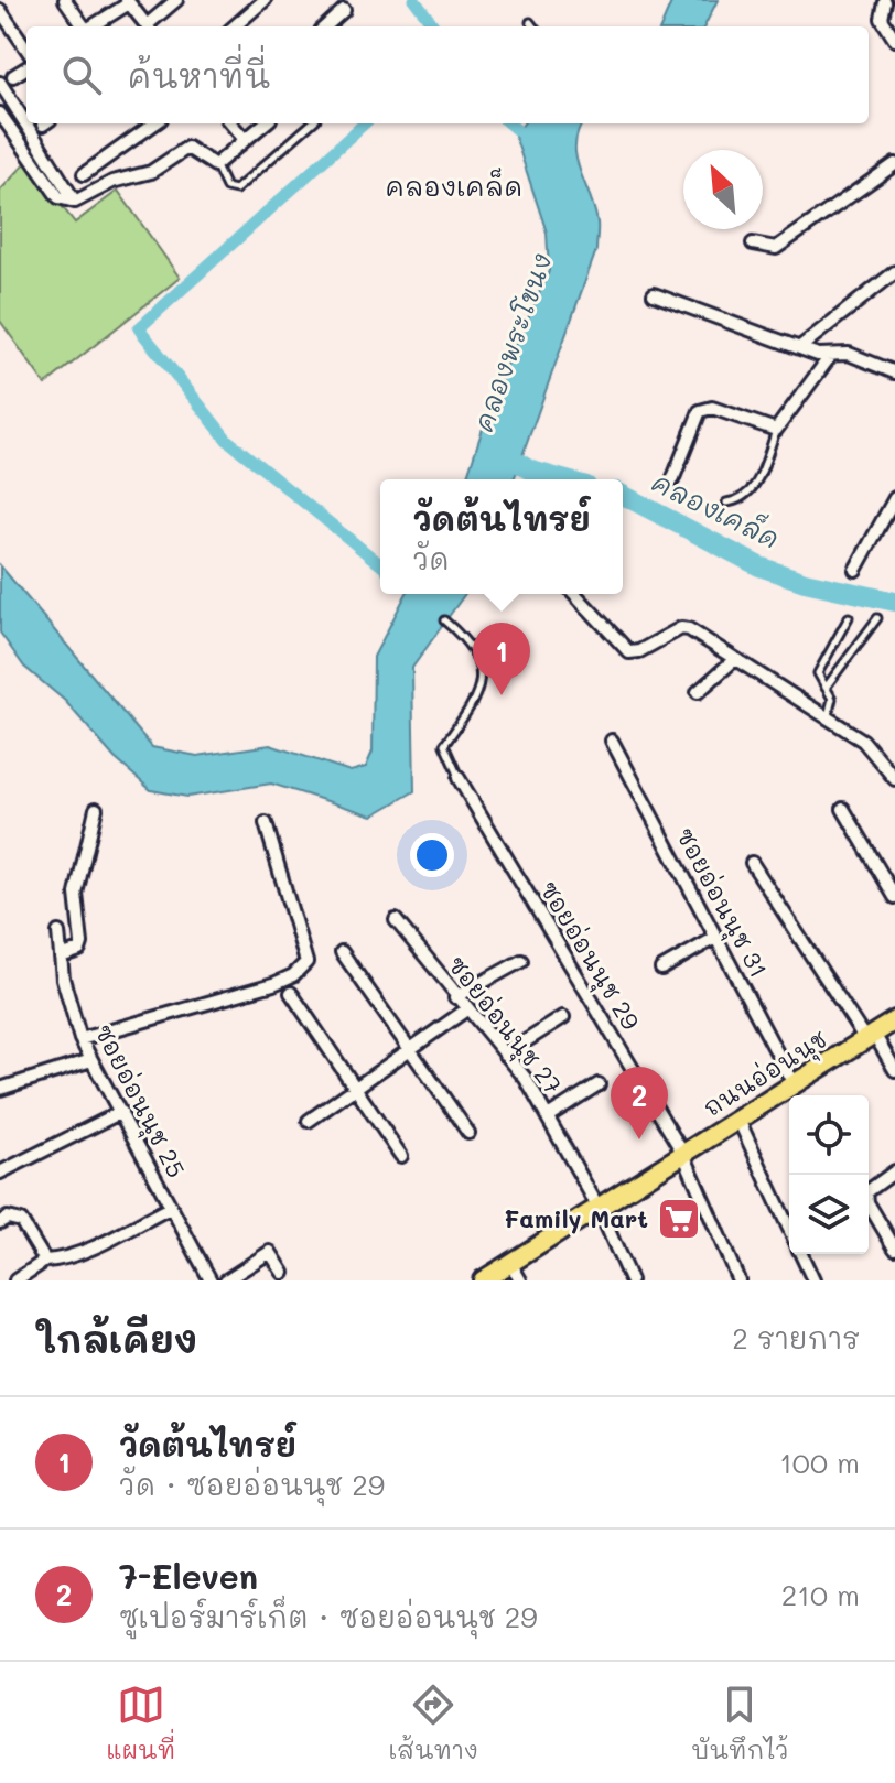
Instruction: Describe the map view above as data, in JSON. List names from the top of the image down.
{
  "streets": {
    "main road": ["ถนนอ่อนนุช"],
    "street": [
      "ซอยอ่อนนุช 31",
      "ซอยอ่อนนุช 29",
      "ซอยอ่อนนุช 27",
      "ซอยอ่อนนุช 25"
    ]
  },
  "crossings": [
    ["ซอยอ่อนนุช 31", "ถนนอ่อนนุช"],
    ["ซอยอ่อนนุช 29", "ถนนอ่อนนุช"],
    ["ซอยอ่อนนุช 27", "ถนนอ่อนนุช"]
  ],
  "districts": ["คลองเคล็ด"],
  "water": ["คลองพระโขนง", "คลองเคล็ด"],
  "places": {
    "supermarket": ["Family Mart"]
  },
  "north": "top left",
  "page": {
    "search": "ค้นหาที่นี่",
    "popup": ["วัดต้นไทรย์", "วัด"],
    "pins": ["1", "2"],
    "heading": ["ใกล้เคียง", "2 รายการ"],
    "list": [
      {
        "mark": "1",
        "name": "วัดต้นไทรย์",
        "note": "วัด · ซอยอ่อนนุช 29",
        "value": "100 m"
      },
      {
        "mark": "2",
        "name": "7-Eleven",
        "note": "ซูเปอร์มาร์เก็ต · ซอยอ่อนนุช 29",
        "value": "210 m"
      }
    ],
    "nav": ["แผนที่", "เส้นทาง", "บันทึกไว้"]
  }
}
